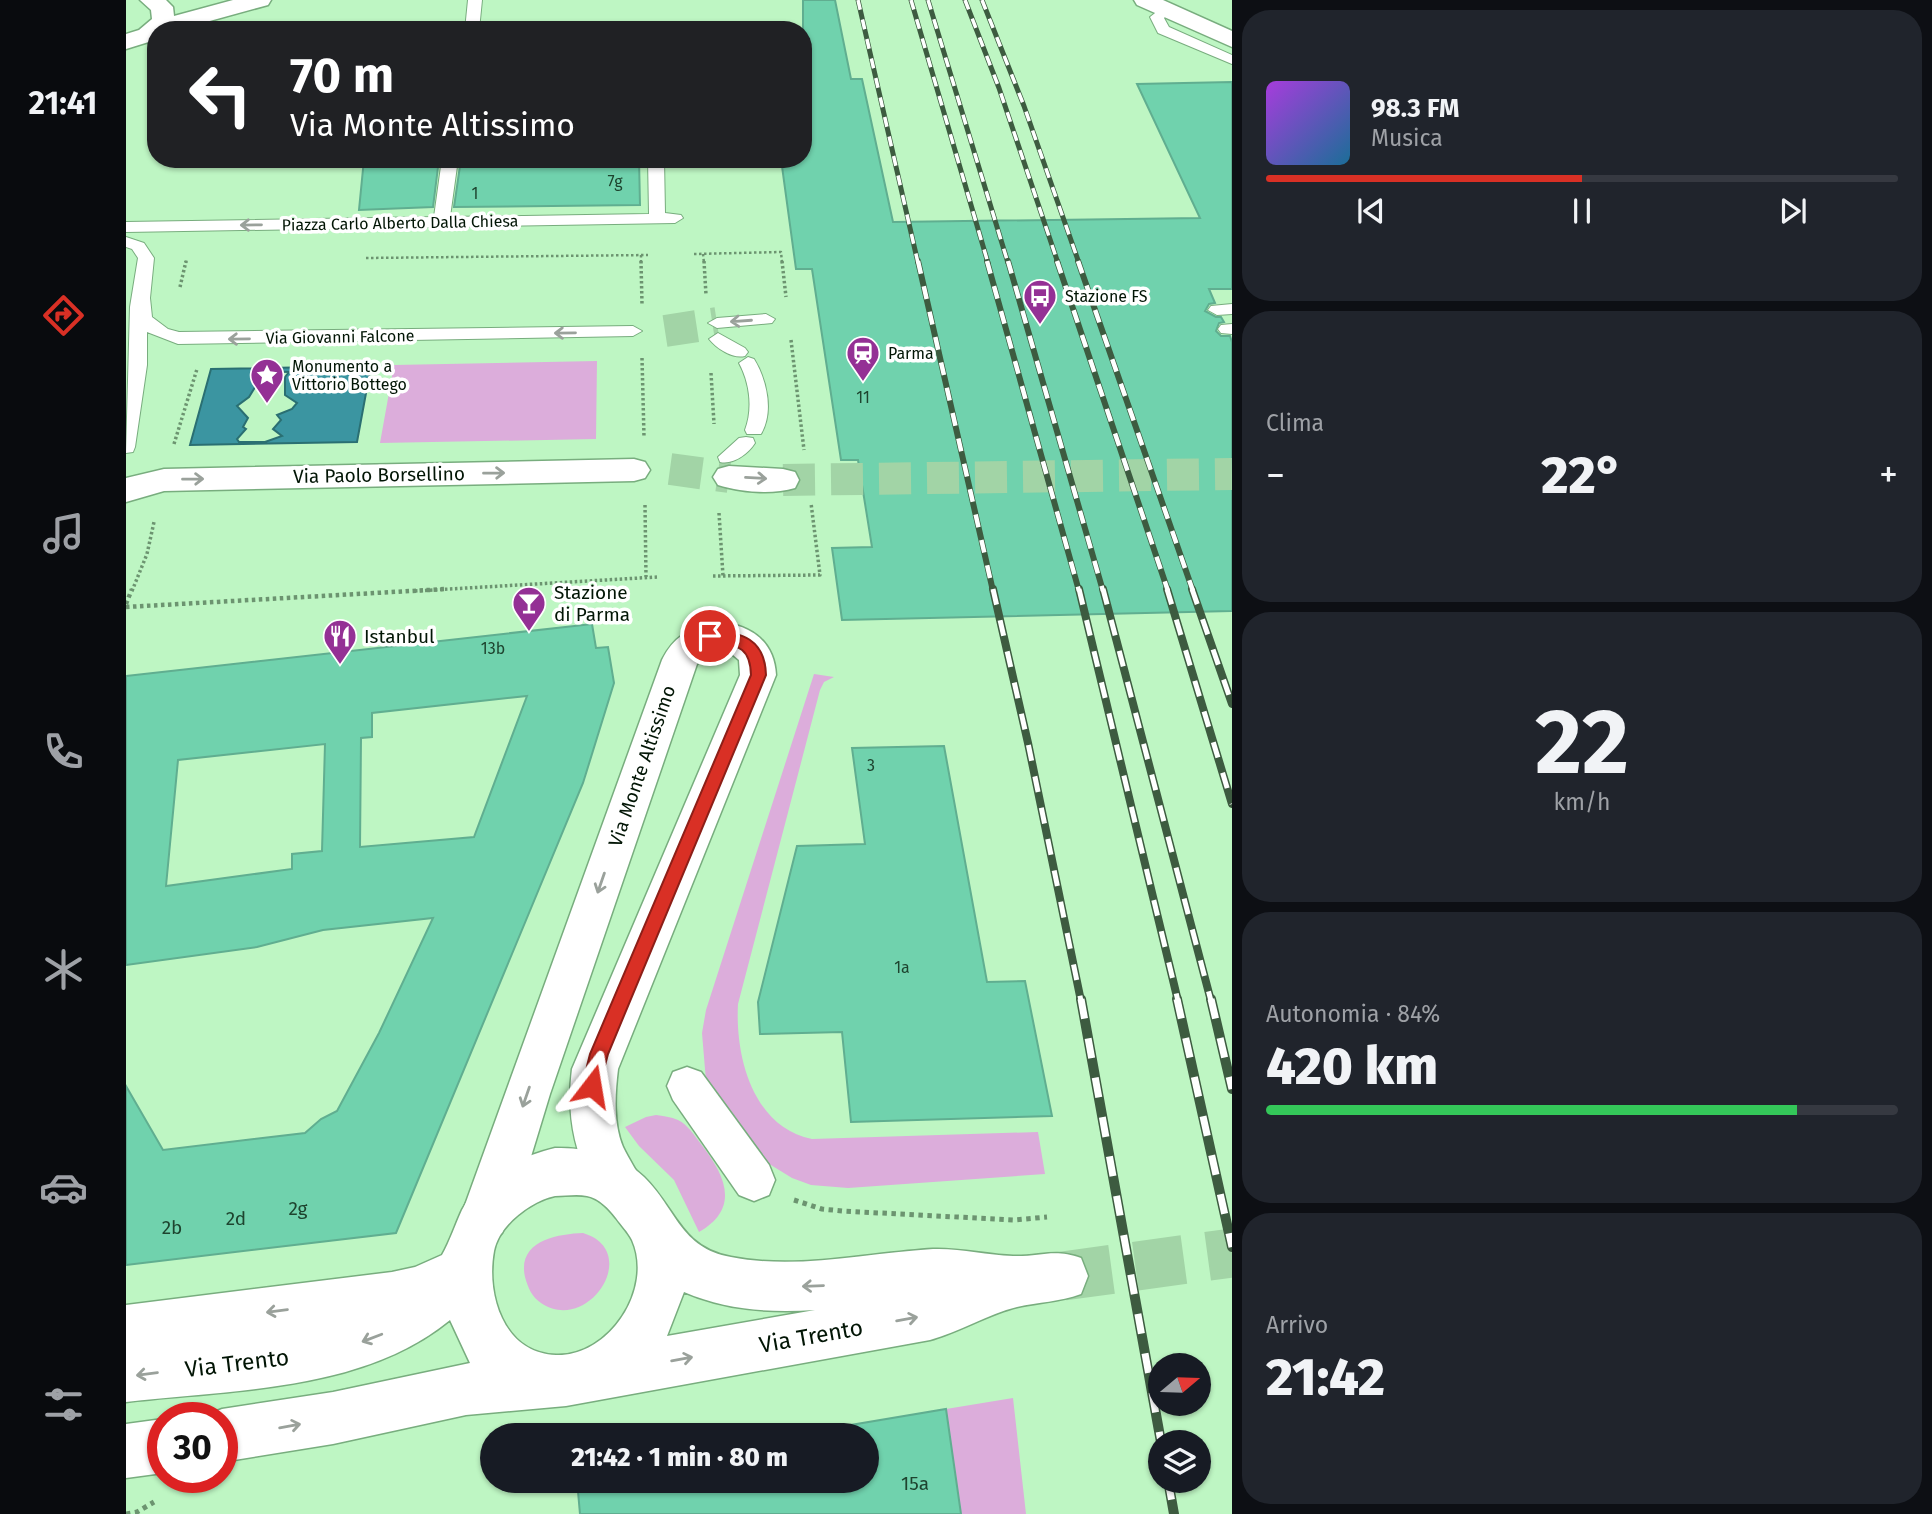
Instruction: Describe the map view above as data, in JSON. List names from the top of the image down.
{
  "streets": {
    "main road": ["Via Paolo Borsellino", "Via Monte Altissimo", "Via Trento"],
    "lane": ["Piazza Carlo Alberto Dalla Chiesa", "Via Giovanni Falcone"]
  },
  "crossings": [
    ["Via Monte Altissimo", "Via Trento"]
  ],
  "one_way": ["Piazza Carlo Alberto Dalla Chiesa", "Via Giovanni Falcone", "Via Paolo Borsellino"],
  "places": {
    "bus stop": ["Stazione FS"],
    "station": ["Parma"],
    "place": ["Monumento a Vittorio Bottego"],
    "bar": ["Stazione di Parma"],
    "restaurant": ["Istanbul"]
  },
  "house_numbers": [
    "7g",
    "1",
    "11",
    "13b",
    "3",
    "1a",
    "2g",
    "2d",
    "2b",
    "15a"
  ],
  "north": "right",
  "page": {
    "tabs": "21:41",
    "turn": ["70 m", "Via Monte Altissimo"],
    "song": ["98.3 FM", "Musica"],
    "tile": [
      "Clima",
      ["22", "km/h"],
      ["Autonomia · 84%", "420 km"],
      ["Arrivo", "21:42"]
    ],
    "heat": ["−", "22°", "+"],
    "limit": "30",
    "trip": "21:42 · 1 min · 80 m"
  }
}
